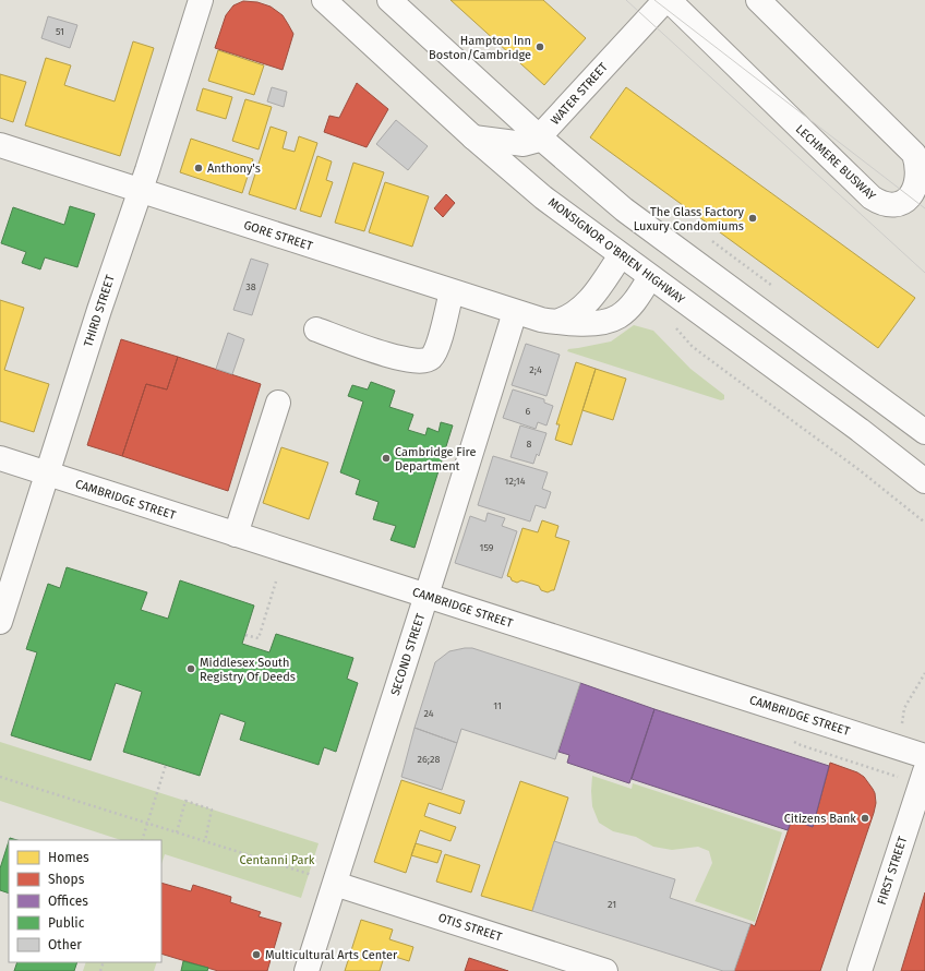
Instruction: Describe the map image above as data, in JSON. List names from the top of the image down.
{
  "streets": {
    "main road": [
      "WATER STREET",
      "LECHMERE BUSWAY",
      "GORE STREET",
      "MONSIGNOR O'BRIEN HIGHWAY",
      "THIRD STREET",
      "CAMBRIDGE STREET",
      "SECOND STREET",
      "FIRST STREET",
      "OTIS STREET"
    ]
  },
  "crossings": [
    ["WATER STREET", "LECHMERE BUSWAY"],
    ["GORE STREET", "MONSIGNOR O'BRIEN HIGHWAY"],
    ["GORE STREET", "THIRD STREET"],
    ["GORE STREET", "SECOND STREET"],
    ["THIRD STREET", "CAMBRIDGE STREET"],
    ["CAMBRIDGE STREET", "SECOND STREET"],
    ["SECOND STREET", "OTIS STREET"]
  ],
  "parks": ["Centanni Park"],
  "places": [
    "Hampton Inn Boston/Cambridge",
    "Anthony's",
    "The Glass Factory Luxury Condomiums",
    "Cambridge Fire Department",
    "Middlesex South Registry Of Deeds",
    "Citizens Bank",
    "Multicultural Arts Center"
  ],
  "house_numbers": [
    "51",
    "38",
    "2;4",
    "6",
    "8",
    "12;14",
    "159",
    "11",
    "24",
    "26;28",
    "21"
  ],
  "legend": [
    "Homes",
    "Shops",
    "Offices",
    "Public",
    "Other"
  ]
}
